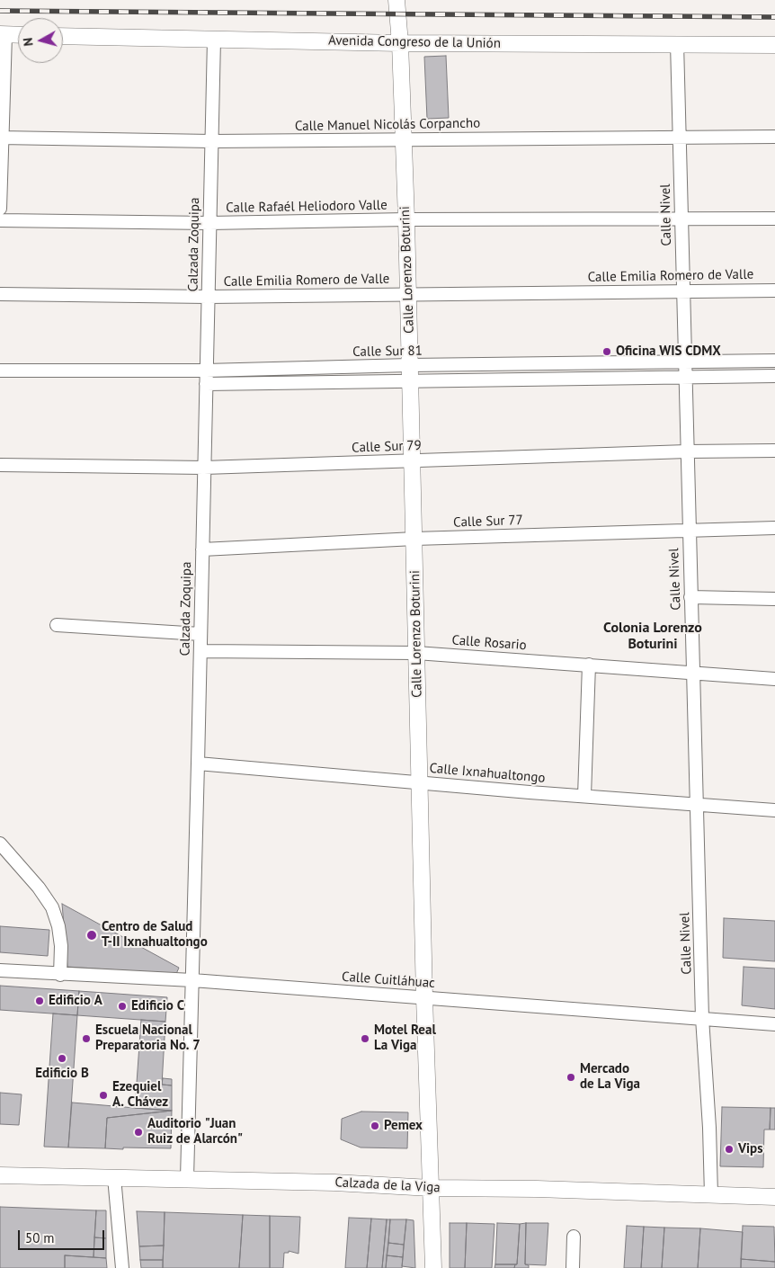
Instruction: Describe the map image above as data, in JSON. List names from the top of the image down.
{
  "streets": {
    "main road": ["Avenida Congreso de la Unión", "Calle Lorenzo Boturini", "Calzada de la Viga"],
    "street": [
      "Calle Manuel Nicolás Corpancho",
      "Calle Rafaél Heliodoro Valle",
      "Calle Nivel",
      "Calzada Zoquipa",
      "Calle Emilia Romero de Valle",
      "Calle Sur 81",
      "Calle Sur 79",
      "Calle Sur 77",
      "Calle Rosario",
      "Calle Ixnahualtongo",
      "Calle Cuitláhuac"
    ]
  },
  "crossings": [
    ["Avenida Congreso de la Unión", "Calle Nivel"],
    ["Avenida Congreso de la Unión", "Calzada Zoquipa"],
    ["Avenida Congreso de la Unión", "Calle Lorenzo Boturini"],
    ["Calle Manuel Nicolás Corpancho", "Calle Nivel"],
    ["Calle Manuel Nicolás Corpancho", "Calzada Zoquipa"],
    ["Calle Manuel Nicolás Corpancho", "Calle Lorenzo Boturini"],
    ["Calle Rafaél Heliodoro Valle", "Calle Nivel"],
    ["Calle Rafaél Heliodoro Valle", "Calzada Zoquipa"],
    ["Calle Rafaél Heliodoro Valle", "Calle Lorenzo Boturini"],
    ["Calle Nivel", "Calle Emilia Romero de Valle"],
    ["Calle Nivel", "Calle Sur 81"],
    ["Calle Nivel", "Calle Sur 79"],
    ["Calle Nivel", "Calle Sur 77"],
    ["Calle Nivel", "Calle Rosario"],
    ["Calle Nivel", "Calle Ixnahualtongo"],
    ["Calle Nivel", "Calle Cuitláhuac"],
    ["Calle Nivel", "Calzada de la Viga"],
    ["Calzada Zoquipa", "Calle Emilia Romero de Valle"],
    ["Calzada Zoquipa", "Calle Sur 81"],
    ["Calzada Zoquipa", "Calle Sur 79"],
    ["Calzada Zoquipa", "Calle Sur 77"],
    ["Calzada Zoquipa", "Calle Rosario"],
    ["Calzada Zoquipa", "Calle Ixnahualtongo"],
    ["Calzada Zoquipa", "Calle Cuitláhuac"],
    ["Calzada Zoquipa", "Calzada de la Viga"],
    ["Calle Lorenzo Boturini", "Calle Emilia Romero de Valle"],
    ["Calle Lorenzo Boturini", "Calle Sur 81"],
    ["Calle Lorenzo Boturini", "Calle Sur 79"],
    ["Calle Lorenzo Boturini", "Calle Sur 77"],
    ["Calle Lorenzo Boturini", "Calle Rosario"],
    ["Calle Lorenzo Boturini", "Calle Ixnahualtongo"],
    ["Calle Lorenzo Boturini", "Calle Cuitláhuac"],
    ["Calle Lorenzo Boturini", "Calzada de la Viga"]
  ],
  "districts": ["Colonia Lorenzo Boturini"],
  "places": [
    "Oficina WIS CDMX",
    "Centro de Salud T-II Ixnahualtongo",
    "Edificio A",
    "Edificio C",
    "Escuela Nacional Preparatoria No. 7",
    "Motel Real La Viga",
    "Edificio B",
    "Mercado de La Viga",
    "Ezequiel A. Chávez",
    "Pemex",
    "Auditorio \"Juan Ruiz de Alarcón\"",
    "Vips"
  ],
  "scale_bar": "50 m",
  "north": "left"
}
